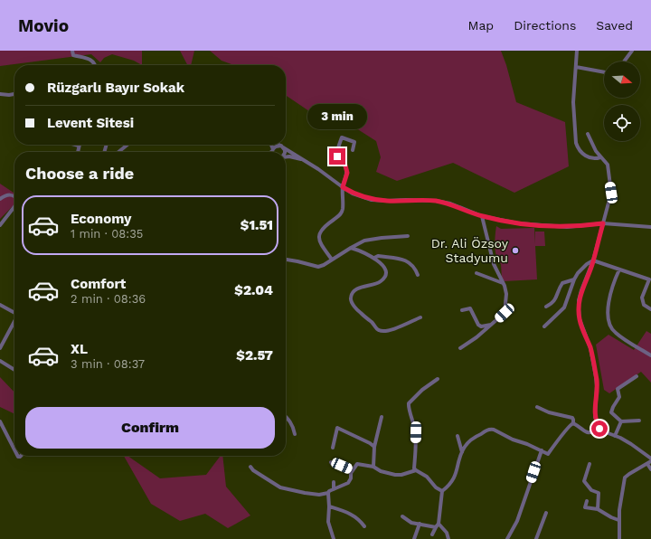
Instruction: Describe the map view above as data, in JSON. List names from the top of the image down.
{
  "places": ["Dr. Ali Özsoy Stadyumu"],
  "north": "right",
  "page": {
    "header": "Movio",
    "nav": ["Map", "Directions", "Saved"],
    "banner": ["Rüzgarlı Bayır Sokak", "Levent Sitesi"],
    "bubble": "3 min",
    "heading": "Choose a ride",
    "list": [
      {
        "name": "Economy",
        "note": "1 min · 08:35",
        "value": "$1.51"
      },
      {
        "name": "Comfort",
        "note": "2 min · 08:36",
        "value": "$2.04"
      },
      {
        "name": "XL",
        "note": "3 min · 08:37",
        "value": "$2.57"
      }
    ],
    "buttons": "Confirm"
  }
}
